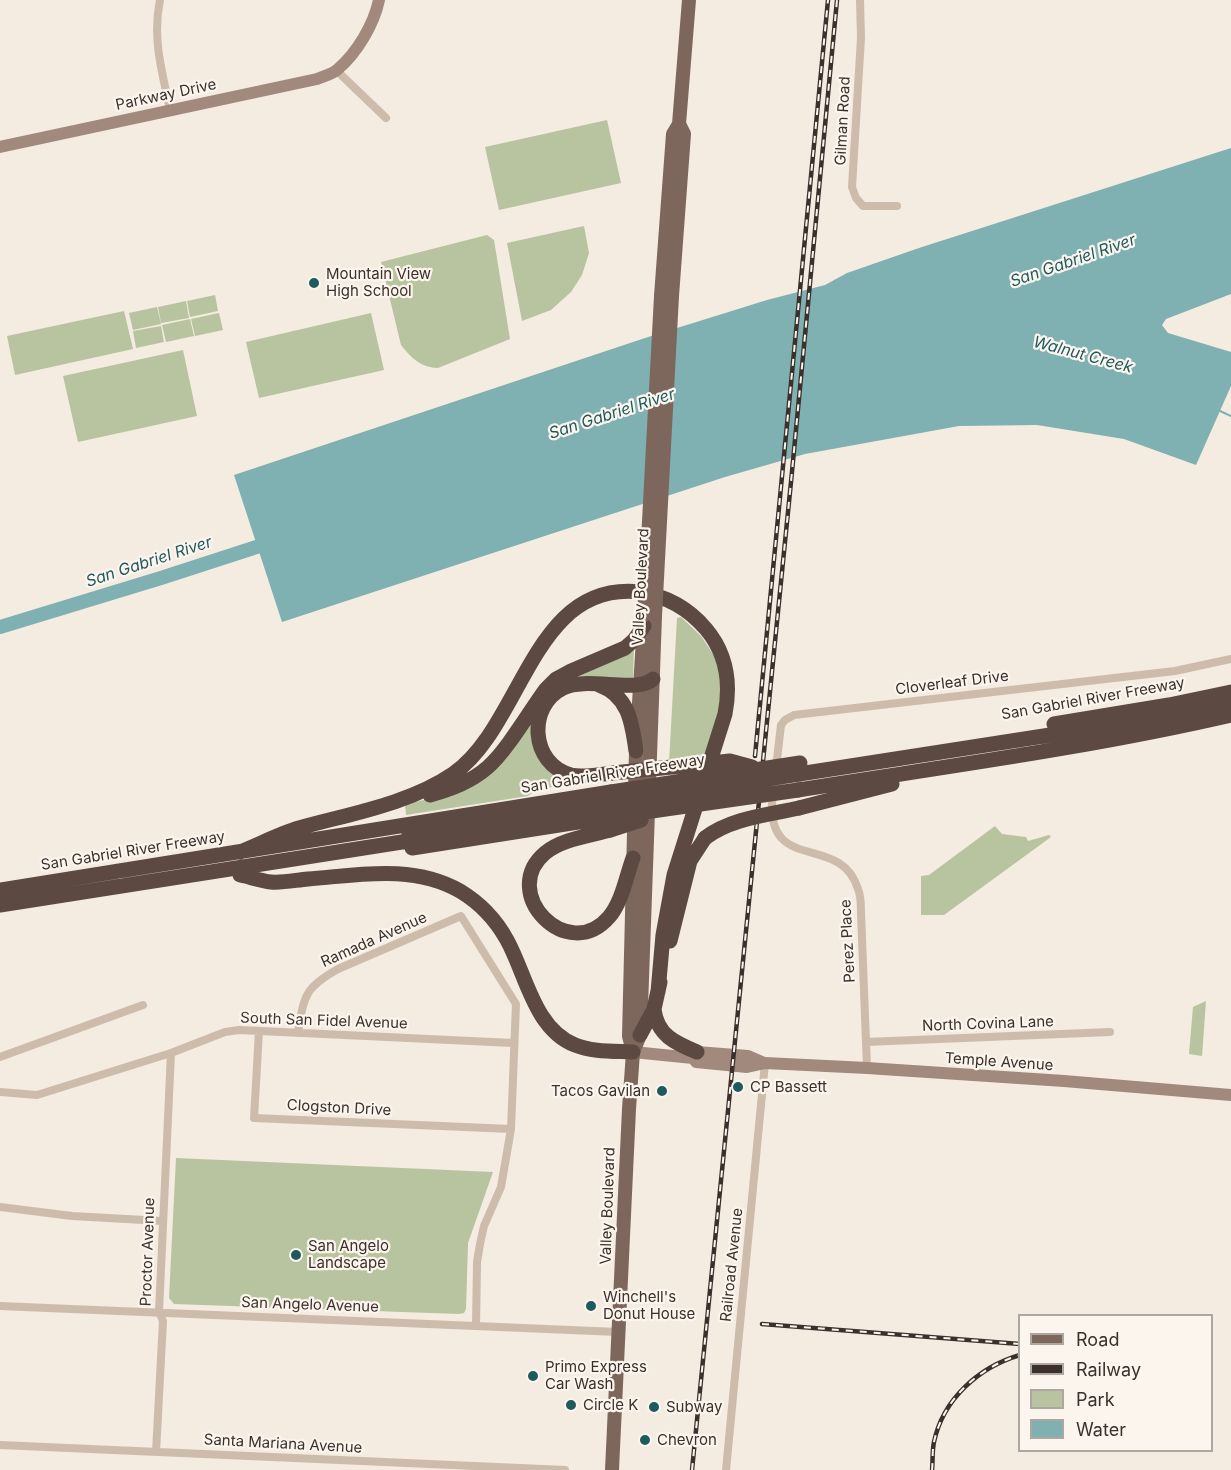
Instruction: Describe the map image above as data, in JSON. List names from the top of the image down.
{
  "streets": {
    "highway": ["San Gabriel River Freeway"],
    "main road": ["Parkway Drive", "Valley Boulevard", "Temple Avenue"],
    "street": [
      "Gilman Road",
      "Cloverleaf Drive",
      "Ramada Avenue",
      "Perez Place",
      "South San Fidel Avenue",
      "North Covina Lane",
      "Clogston Drive",
      "Proctor Avenue",
      "Railroad Avenue",
      "San Angelo Avenue",
      "Santa Mariana Avenue"
    ]
  },
  "crossings": [
    ["Valley Boulevard", "Temple Avenue"],
    ["Valley Boulevard", "San Angelo Avenue"],
    ["Cloverleaf Drive", "Perez Place"],
    ["Ramada Avenue", "South San Fidel Avenue"],
    ["Perez Place", "North Covina Lane"],
    ["Perez Place", "Temple Avenue"],
    ["South San Fidel Avenue", "Clogston Drive"],
    ["South San Fidel Avenue", "Proctor Avenue"],
    ["Temple Avenue", "Railroad Avenue"],
    ["Proctor Avenue", "San Angelo Avenue"],
    ["Proctor Avenue", "Santa Mariana Avenue"]
  ],
  "water": ["San Gabriel River", "Walnut Creek"],
  "places": [
    "Mountain View High School",
    "CP Bassett",
    "Tacos Gavilan",
    "San Angelo Landscape",
    "Winchell's Donut House",
    "Primo Express Car Wash",
    "Circle K",
    "Subway",
    "Chevron"
  ],
  "legend": [
    "Road",
    "Railway",
    "Park",
    "Water"
  ]
}
